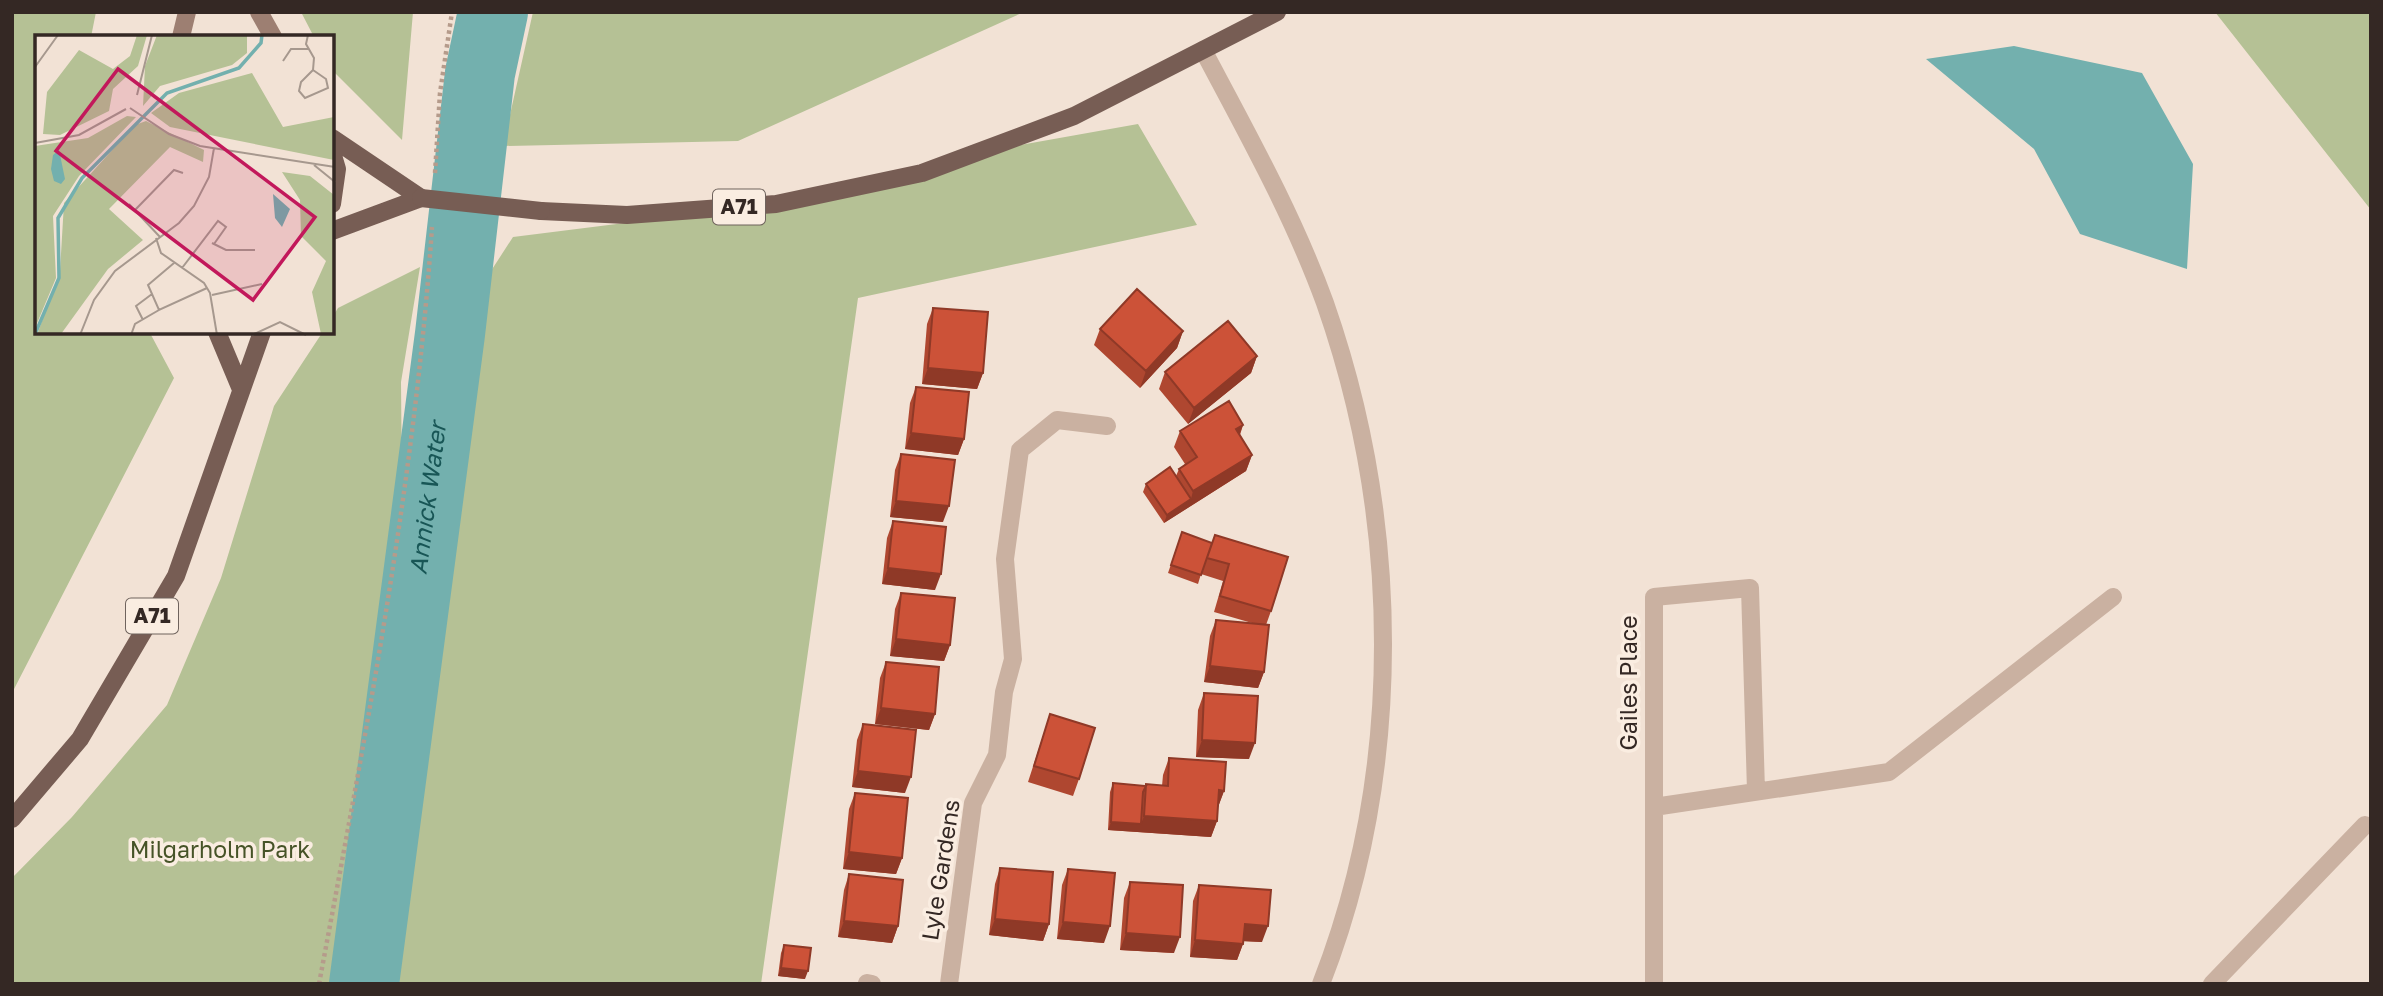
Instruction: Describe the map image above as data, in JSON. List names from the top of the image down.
{
  "streets": {
    "main road": ["A71"],
    "street": ["Gailes Place", "Lyle Gardens"]
  },
  "water": ["Annick Water"],
  "parks": ["Milgarholm Park"]
}
